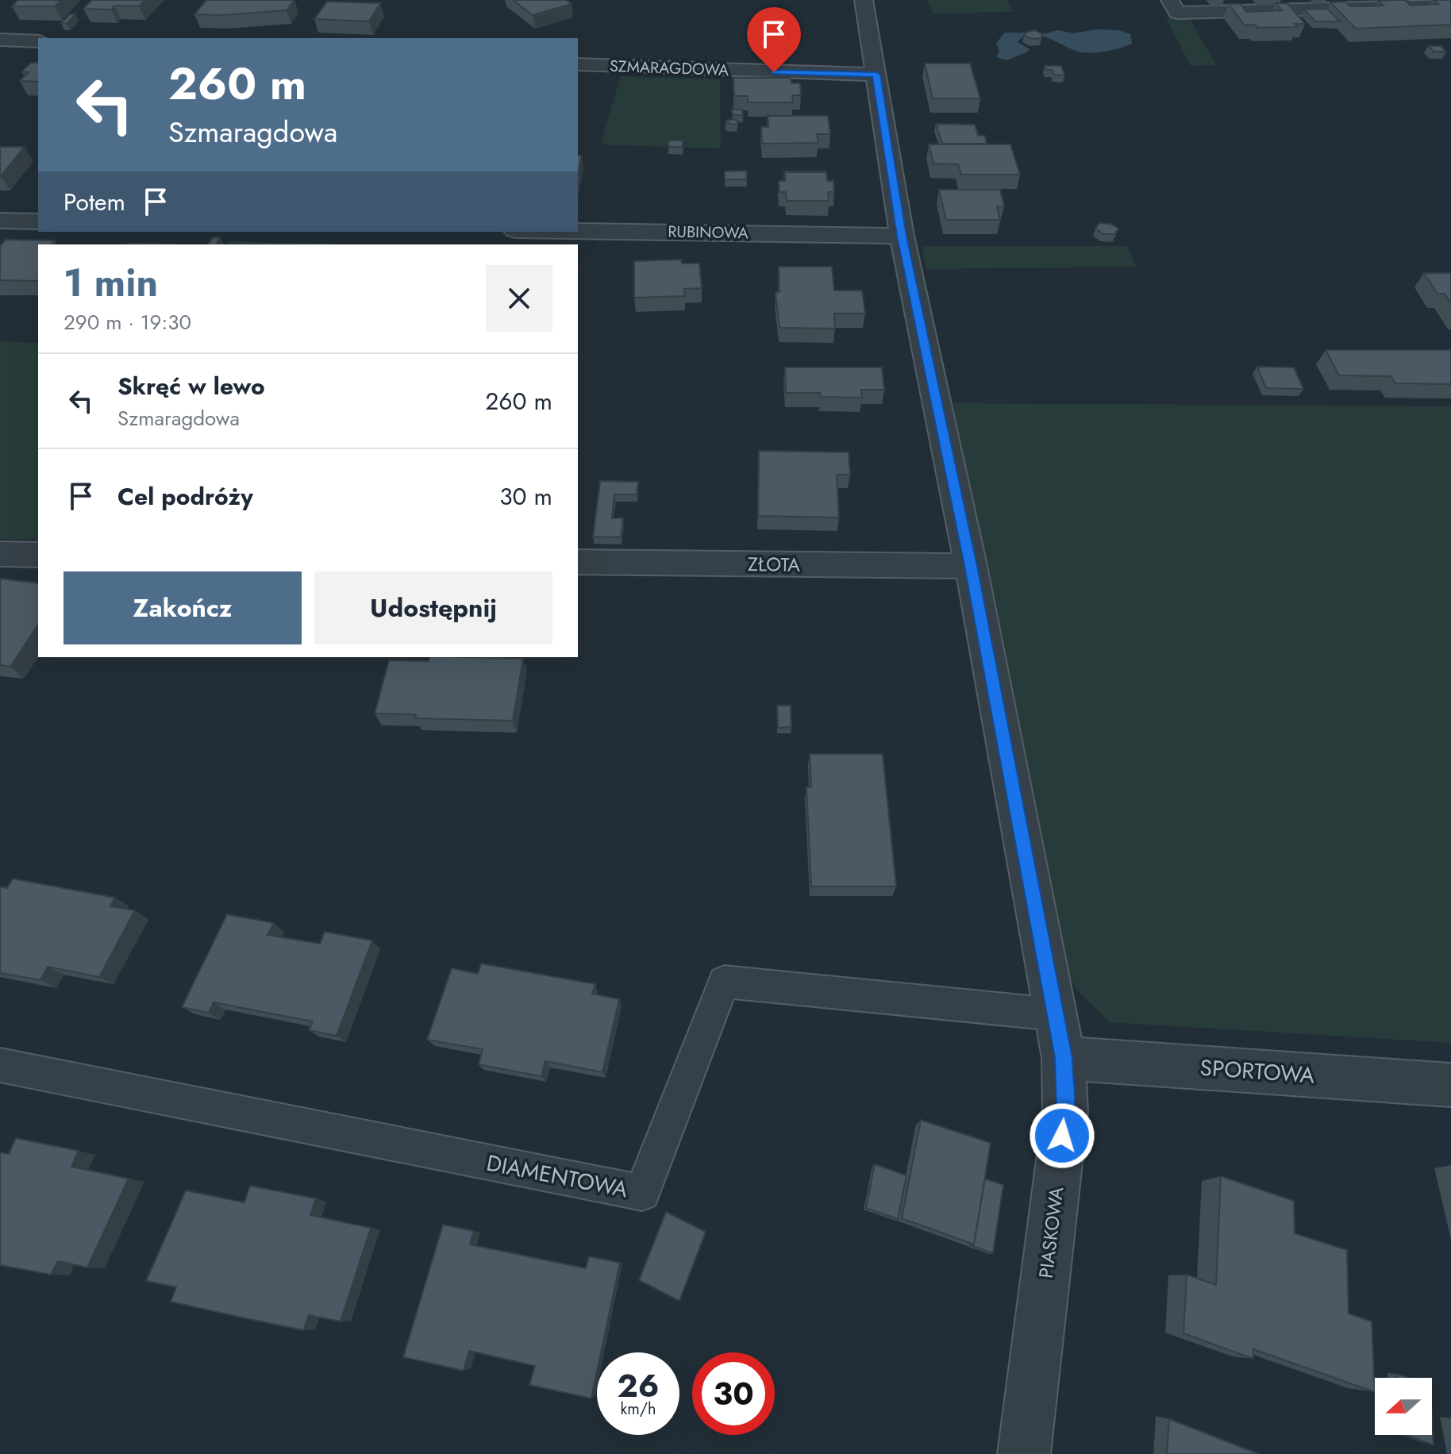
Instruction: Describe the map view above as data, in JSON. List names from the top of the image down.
{
  "streets": {
    "street": [
      "SZMARAGDOWA",
      "RUBINOWA",
      "ZŁOTA",
      "SPORTOWA",
      "PIASKOWA"
    ],
    "lane": ["DIAMENTOWA"]
  },
  "crossings": [
    ["SZMARAGDOWA", "PIASKOWA"],
    ["RUBINOWA", "PIASKOWA"],
    ["ZŁOTA", "PIASKOWA"],
    ["SPORTOWA", "PIASKOWA"],
    ["DIAMENTOWA", "PIASKOWA"]
  ],
  "north": "left",
  "page": {
    "turn": ["260 m", "Szmaragdowa"],
    "then": "Potem",
    "heading": ["1 min", "290 m · 19:30"],
    "list": [
      {
        "name": "Skręć w lewo",
        "note": "Szmaragdowa",
        "value": "260 m"
      },
      {
        "name": "Cel podróży",
        "value": "30 m"
      }
    ],
    "buttons": ["Zakończ", "Udostępnij"],
    "speed": "26 km/h",
    "limit": "30"
  }
}
